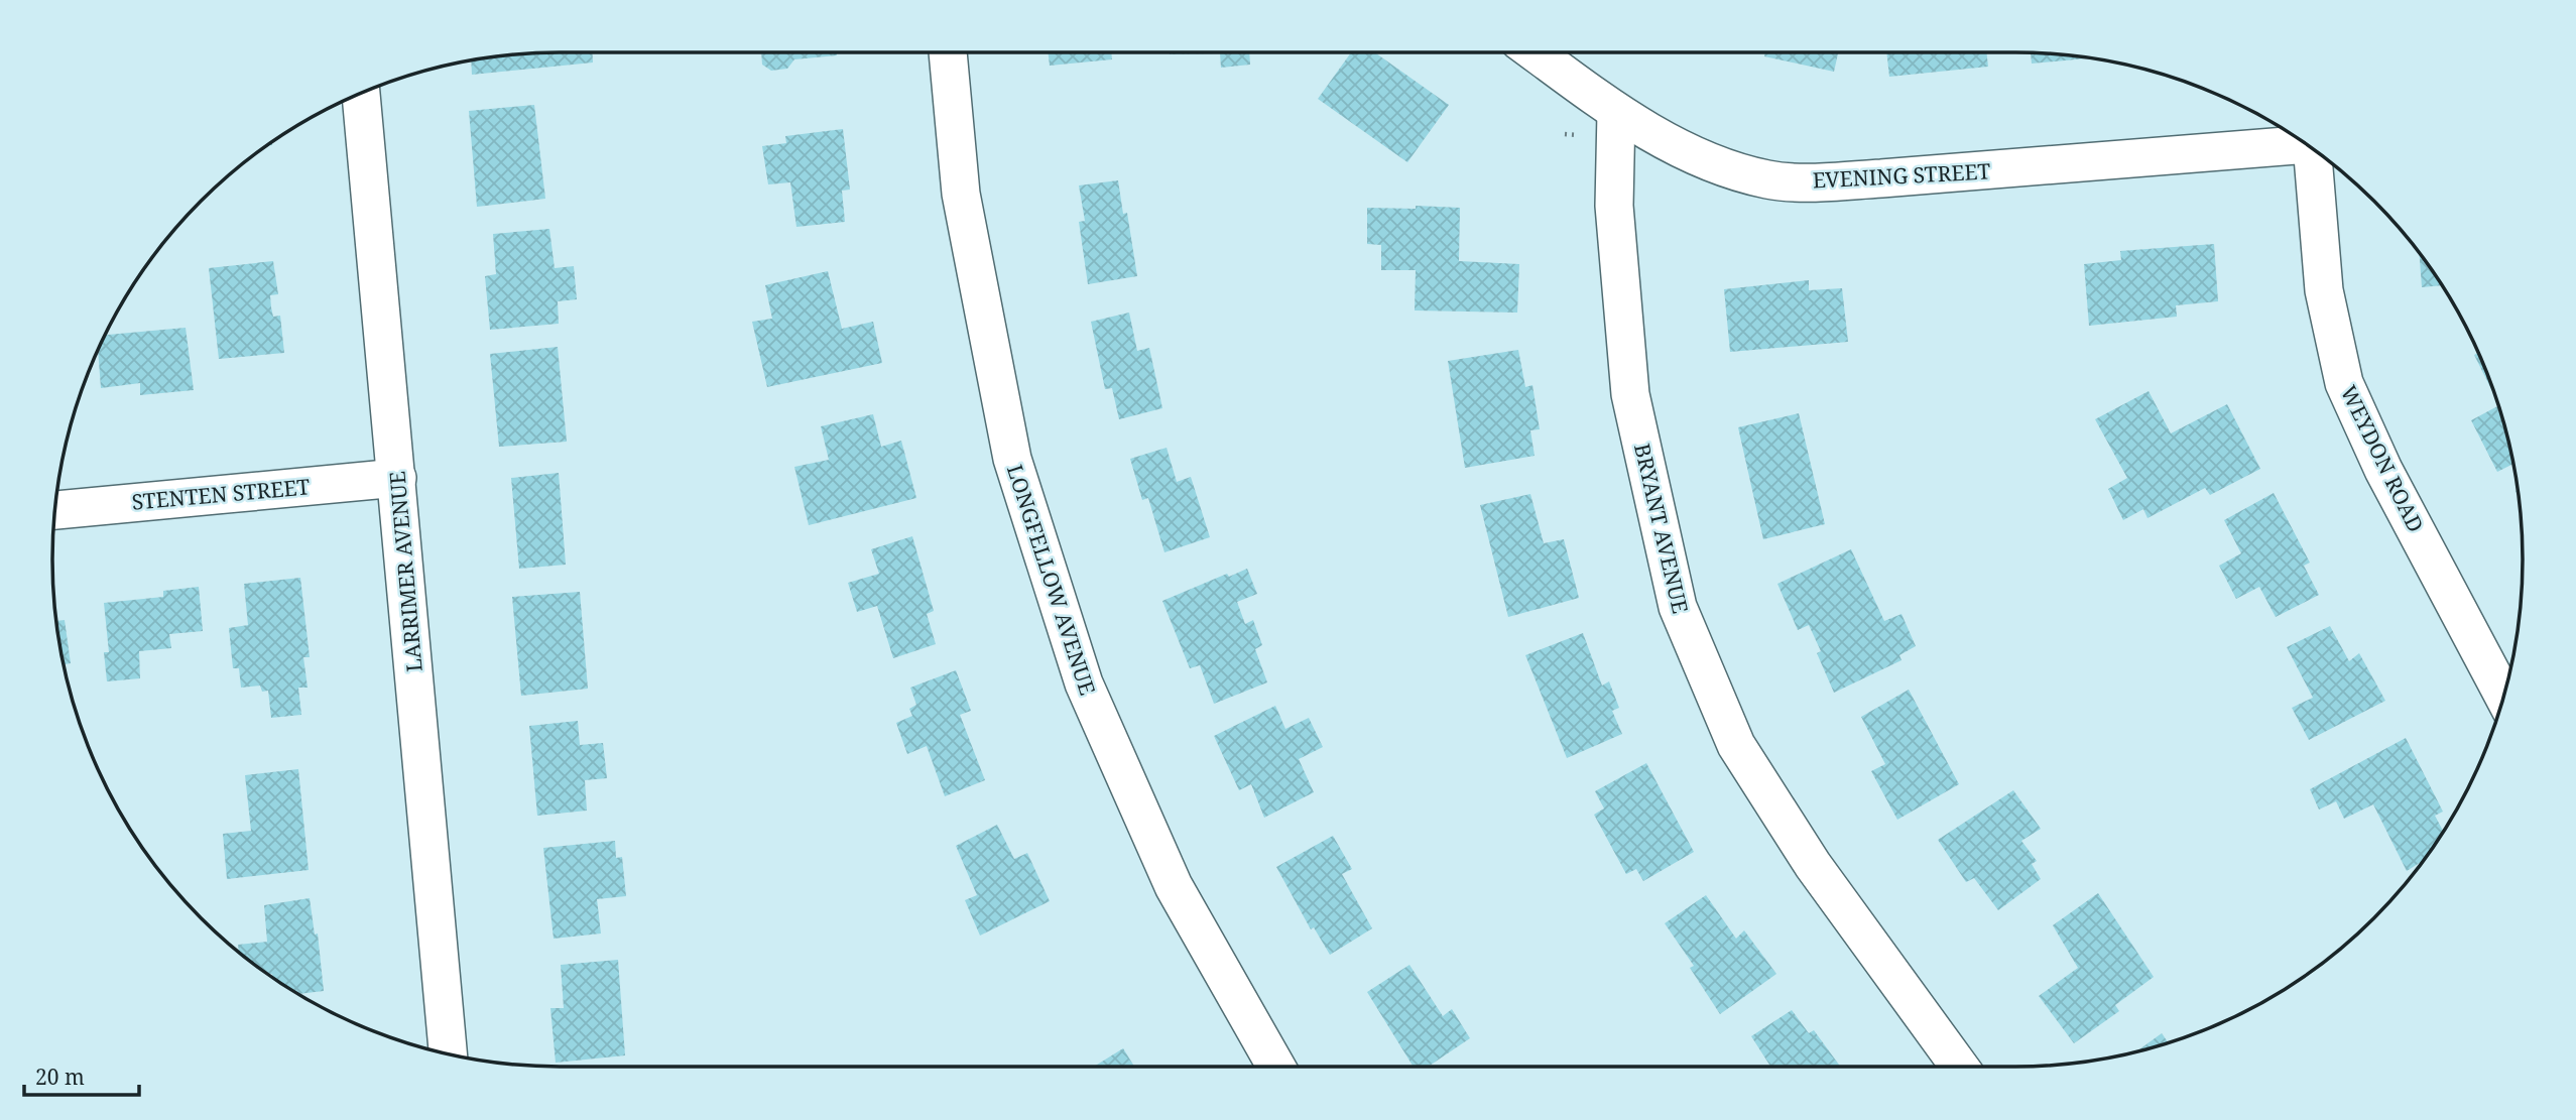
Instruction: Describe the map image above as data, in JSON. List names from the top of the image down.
{
  "streets": {
    "street": [
      "EVENING STREET",
      "WEYDON ROAD",
      "STENTEN STREET",
      "BRYANT AVENUE",
      "LARRIMER AVENUE",
      "LONGFELLOW AVENUE"
    ]
  },
  "crossings": [
    ["EVENING STREET", "BRYANT AVENUE"],
    ["STENTEN STREET", "LARRIMER AVENUE"]
  ],
  "scale_bar": "20 m"
}
